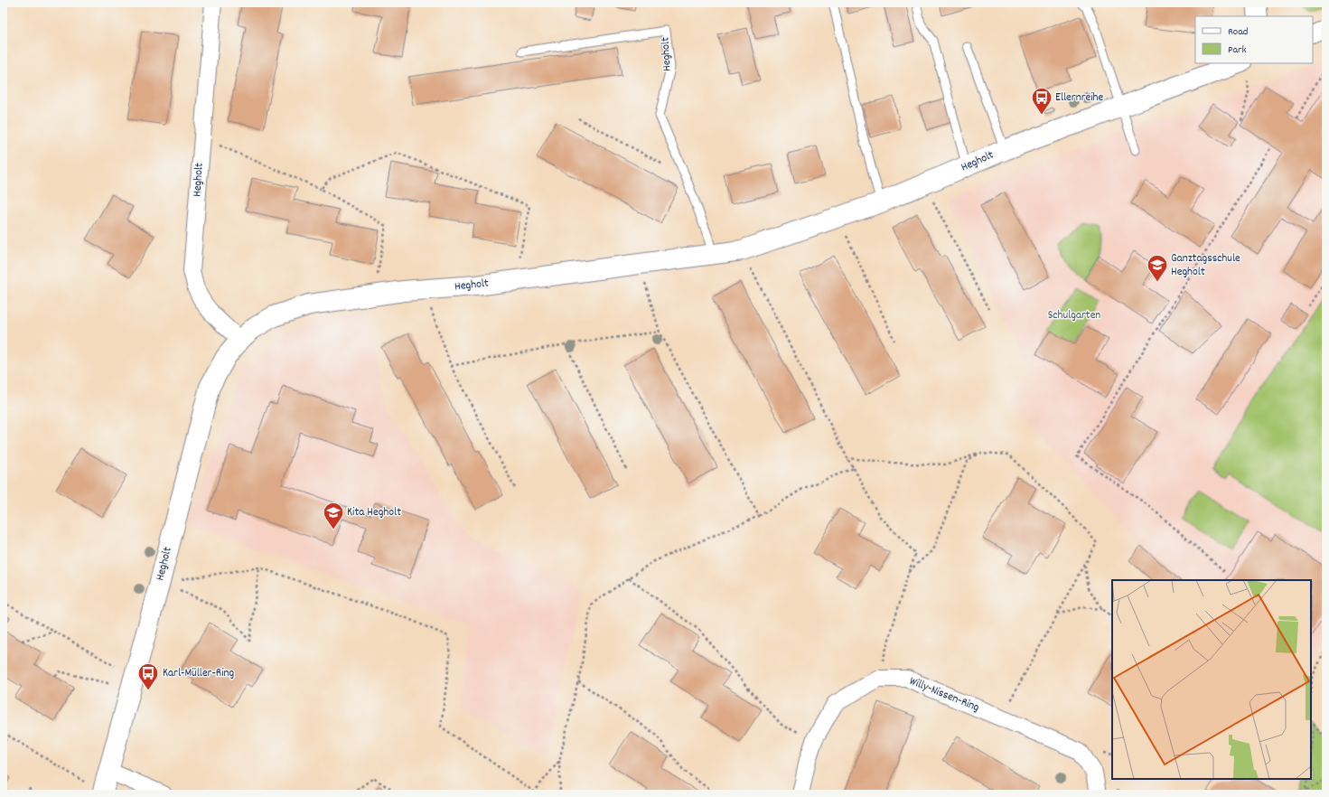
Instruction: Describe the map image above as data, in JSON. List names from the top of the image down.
{
  "streets": {
    "street": ["Hegholt", "Willy-Nissen-Ring"]
  },
  "parks": ["Schulgarten"],
  "places": {
    "bus stop": ["Ellernreihe", "Karl-Müller-Ring"],
    "school or university": ["Ganztagsschule Hegholt", "Kita Hegholt"]
  },
  "legend": ["Road", "Park"]
}
